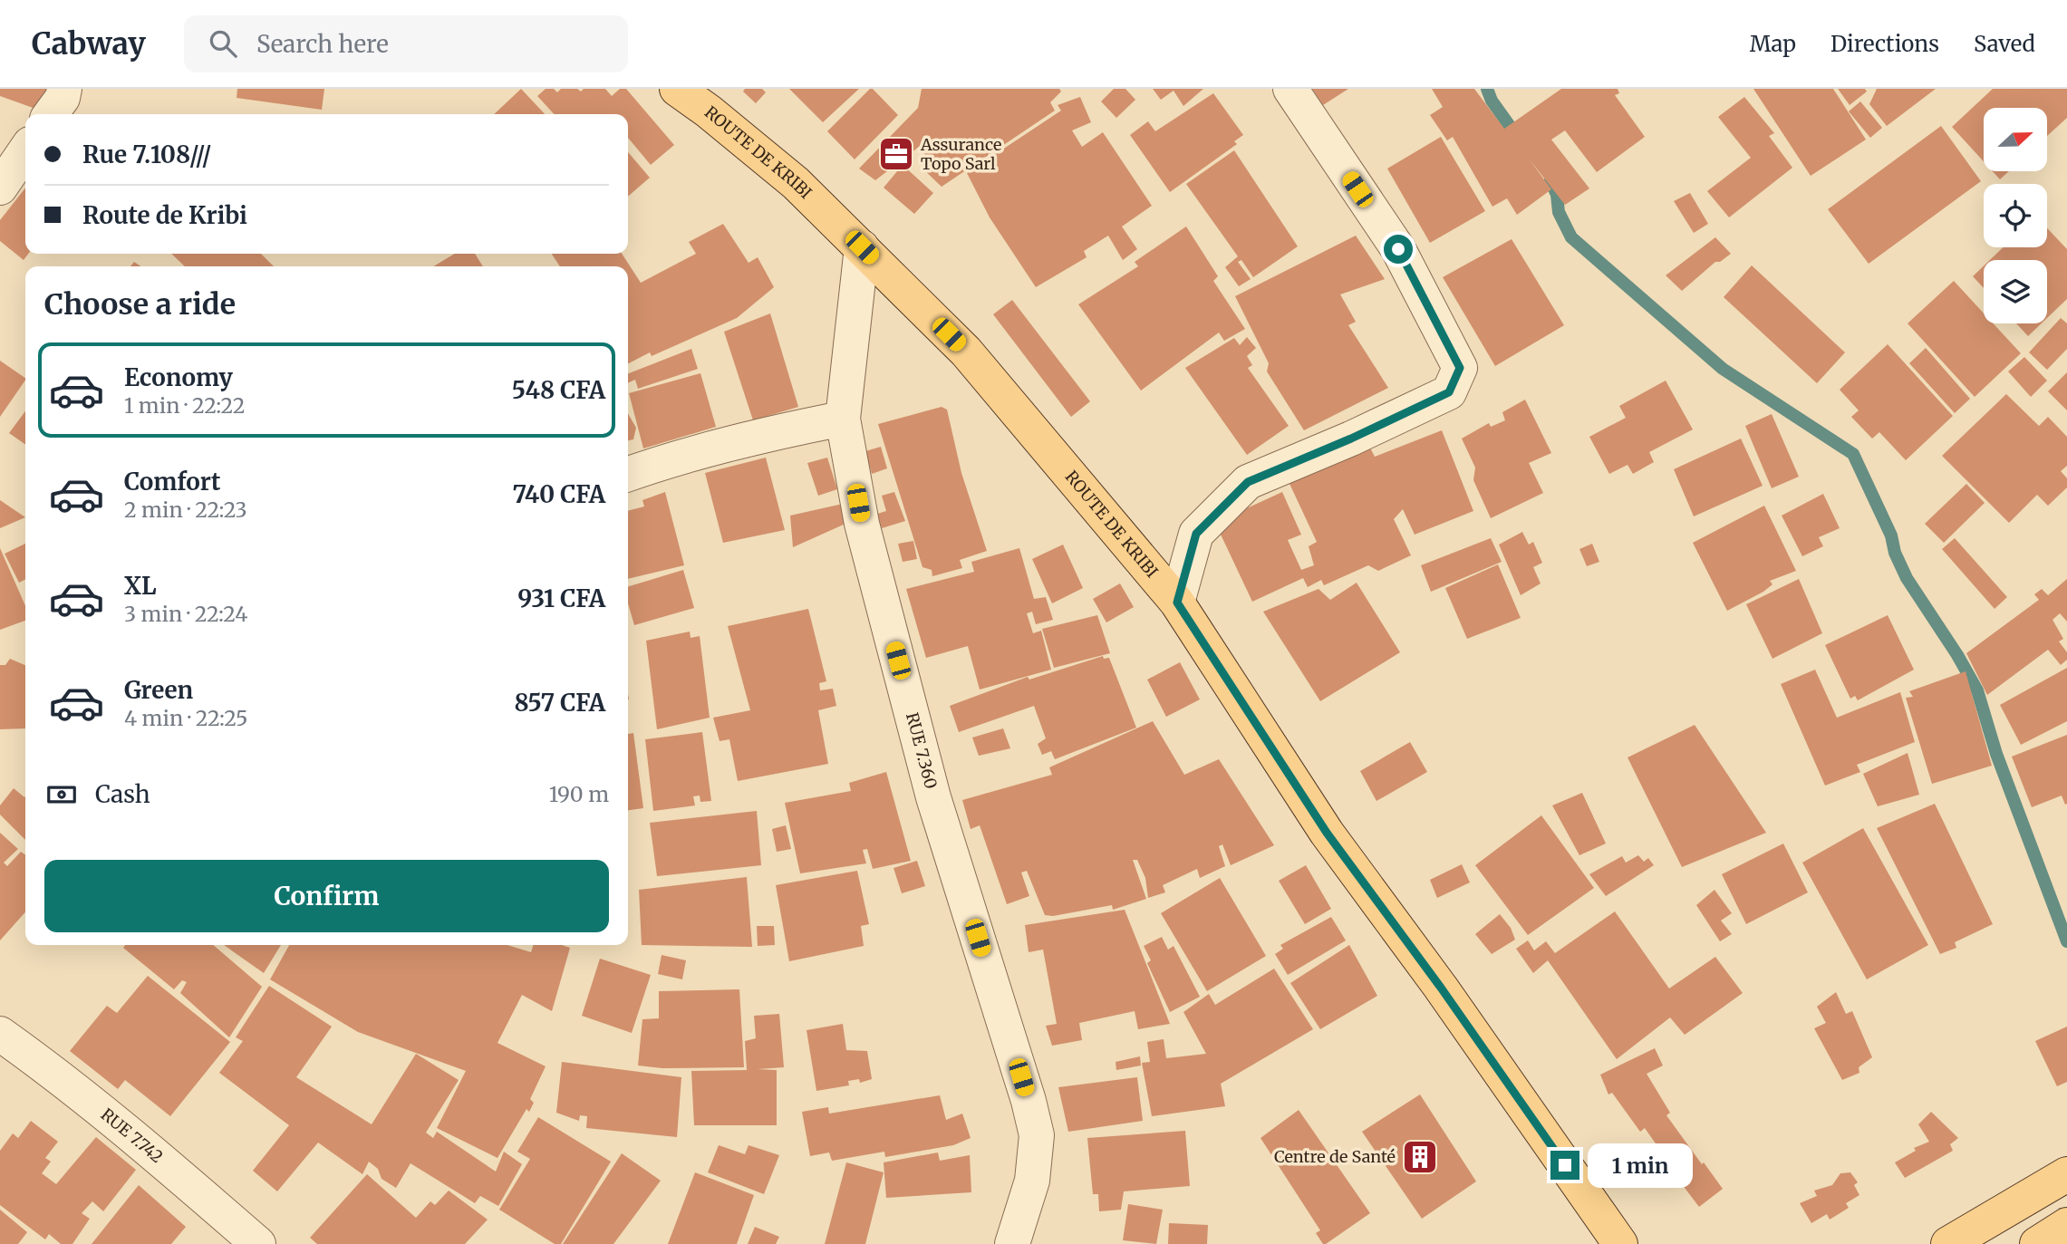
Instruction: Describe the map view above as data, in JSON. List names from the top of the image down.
{
  "streets": {
    "main road": ["ROUTE DE KRIBI"],
    "street": ["RUE 7.360", "RUE 7.742"]
  },
  "crossings": [
    ["ROUTE DE KRIBI", "RUE 7.360"]
  ],
  "places": {
    "office": ["Assurance Topo Sarl"],
    "building": ["Centre de Santé"]
  },
  "north": "right",
  "page": {
    "header": "Cabway",
    "search": "Search here",
    "nav": ["Map", "Directions", "Saved"],
    "banner": ["Rue 7.108///", "Route de Kribi"],
    "heading": "Choose a ride",
    "list": [
      {
        "name": "Economy",
        "note": "1 min · 22:22",
        "value": "548 CFA"
      },
      {
        "name": "Comfort",
        "note": "2 min · 22:23",
        "value": "740 CFA"
      },
      {
        "name": "XL",
        "note": "3 min · 22:24",
        "value": "931 CFA"
      },
      {
        "name": "Green",
        "note": "4 min · 22:25",
        "value": "857 CFA"
      }
    ],
    "pay": ["Cash", "190 m"],
    "buttons": "Confirm",
    "bubble": "1 min"
  }
}
